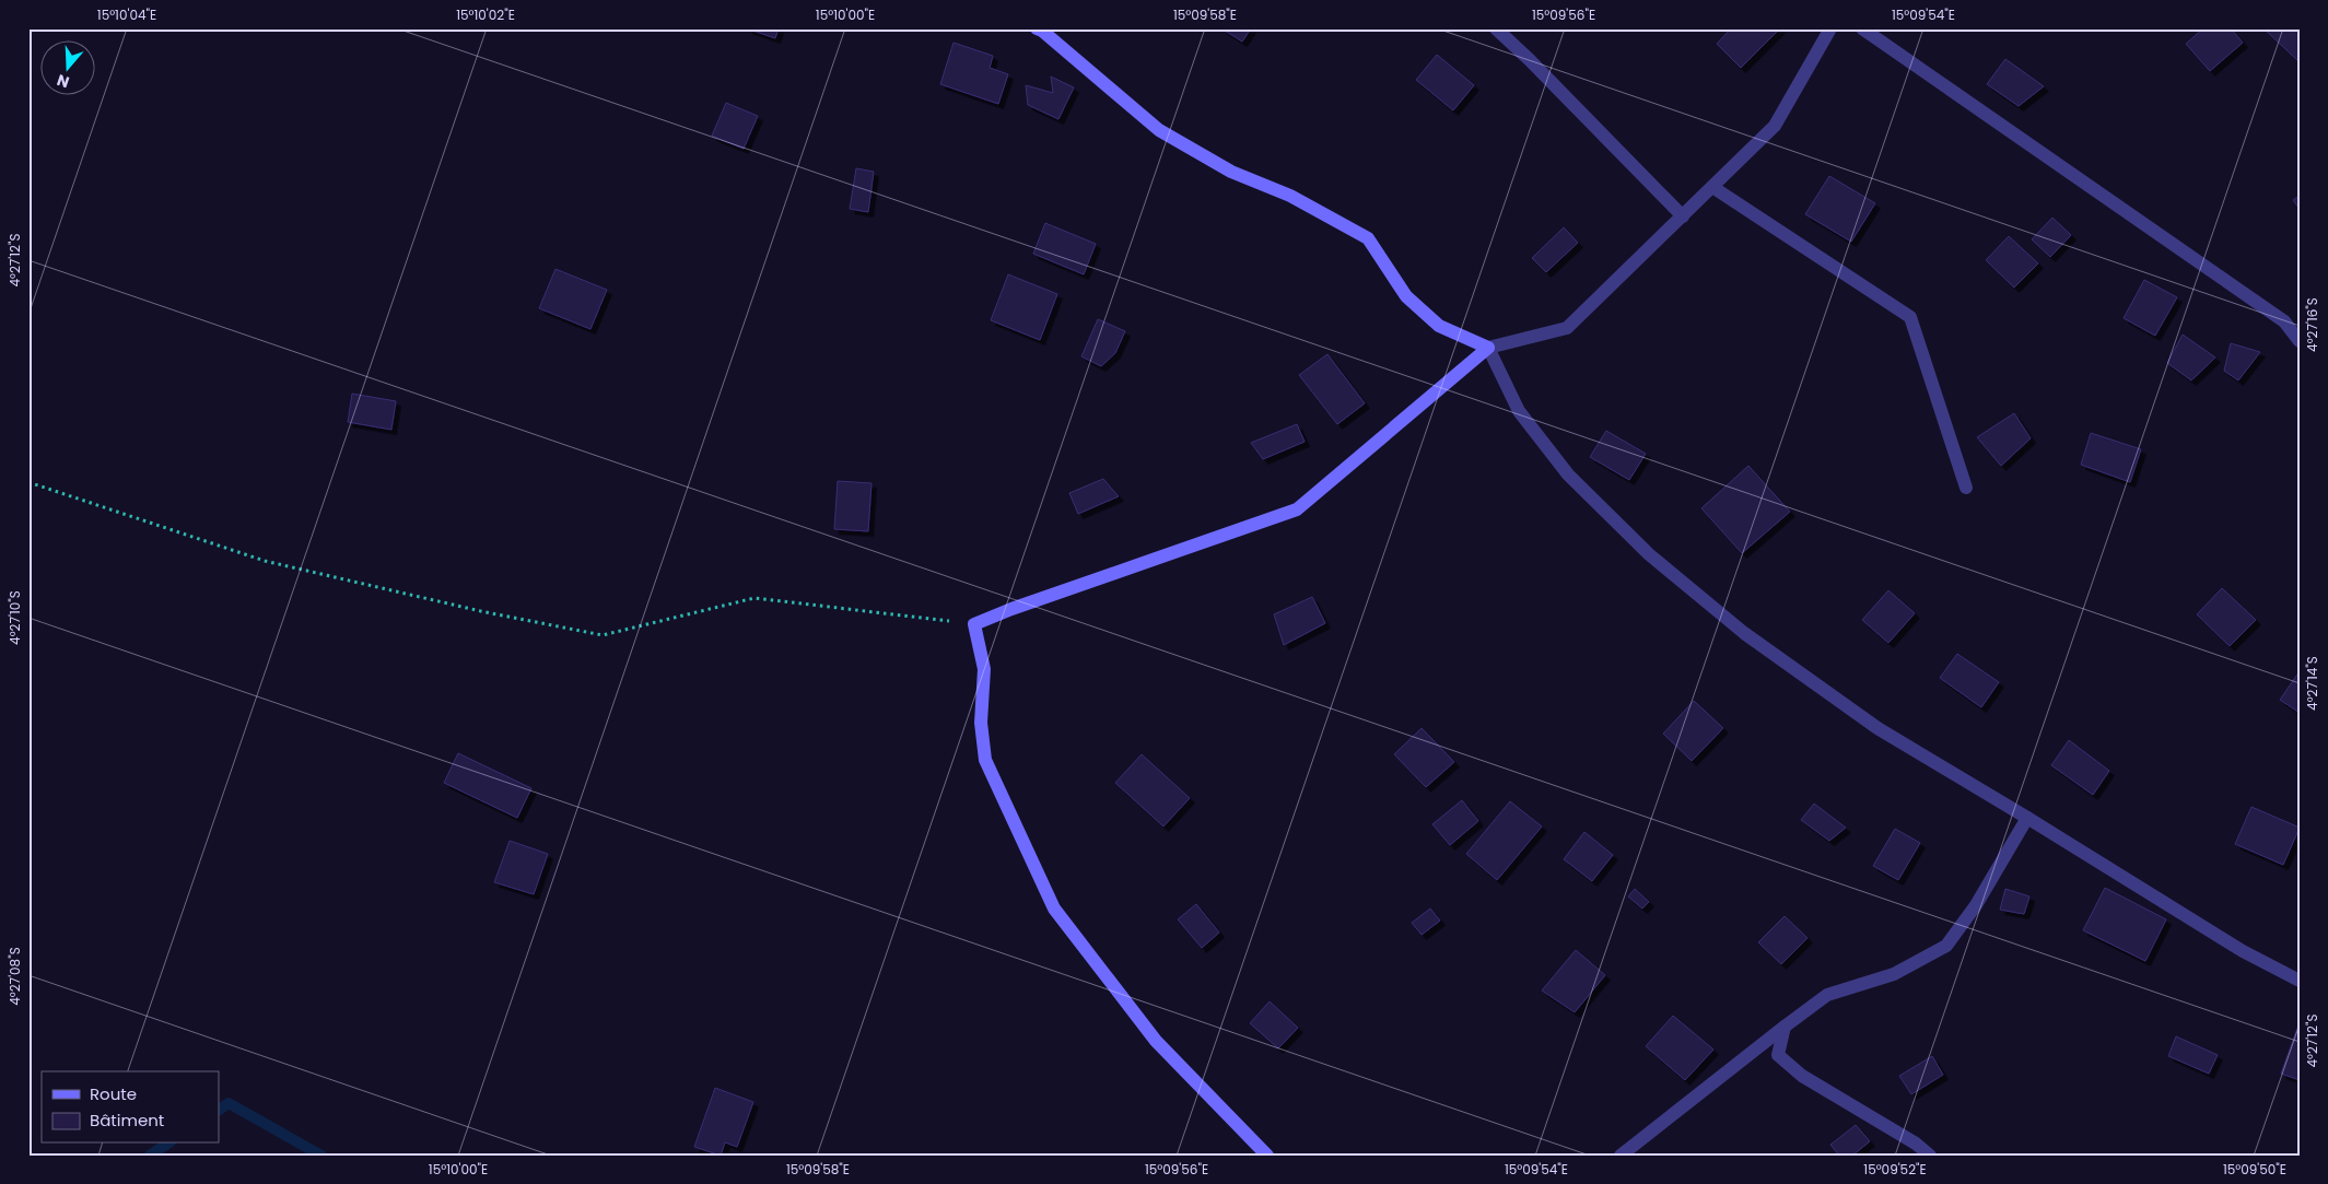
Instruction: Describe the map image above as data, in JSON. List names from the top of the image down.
{
  "legend": ["Route", "Bâtiment"],
  "north": "bottom",
  "coordinates": [
    "15°10'04\"E",
    "15°10'02\"E",
    "15°10'00\"E",
    "15°09'58\"E",
    "15°09'56\"E",
    "15°09'54\"E",
    "4°27'12\"S",
    "4°27'16\"S",
    "4°27'10\"S",
    "4°27'14\"S",
    "4°27'08\"S",
    "15°09'52\"E",
    "15°09'50\"E"
  ]
}
